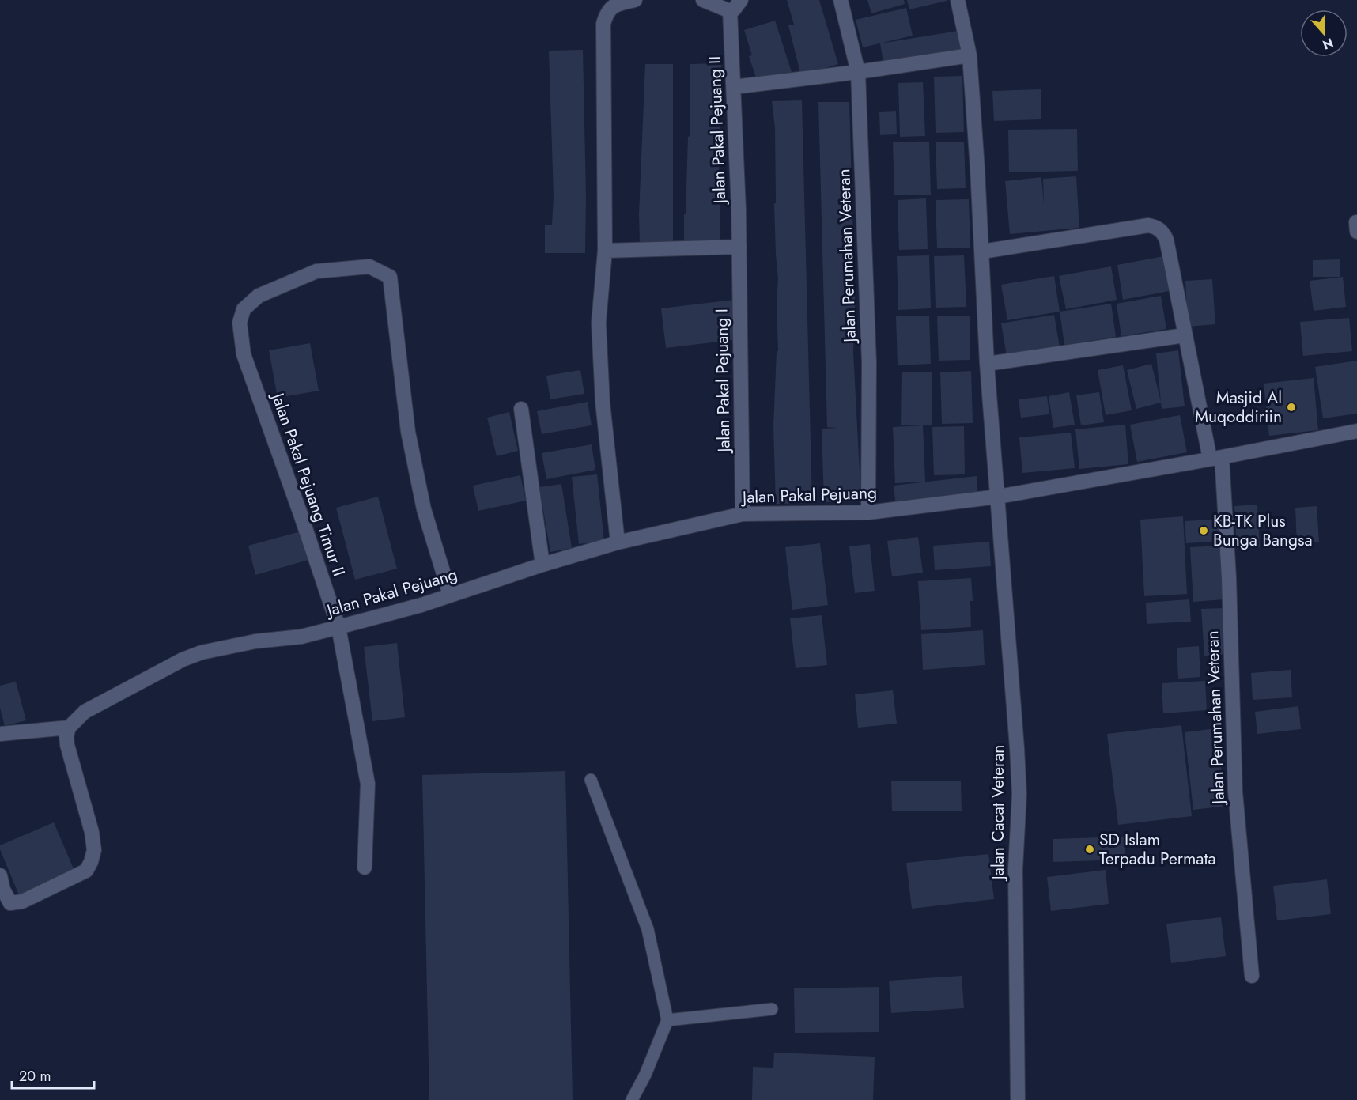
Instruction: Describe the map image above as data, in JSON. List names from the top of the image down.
{
  "streets": {
    "street": [
      "Jalan Pakal Pejuang II",
      "Jalan Perumahan Veteran",
      "Jalan Pakal Pejuang I",
      "Jalan Pakal Pejuang Timur II",
      "Jalan Pakal Pejuang",
      "Jalan Cacat Veteran"
    ]
  },
  "crossings": [
    ["Jalan Pakal Pejuang II", "Jalan Pakal Pejuang I"],
    ["Jalan Perumahan Veteran", "Jalan Pakal Pejuang"],
    ["Jalan Pakal Pejuang I", "Jalan Pakal Pejuang"],
    ["Jalan Pakal Pejuang Timur II", "Jalan Pakal Pejuang"],
    ["Jalan Pakal Pejuang", "Jalan Cacat Veteran"]
  ],
  "places": ["Masjid Al Muqoddiriin", "KB-TK Plus Bunga Bangsa", "SD Islam Terpadu Permata"],
  "scale_bar": "20 m",
  "north": "bottom"
}
